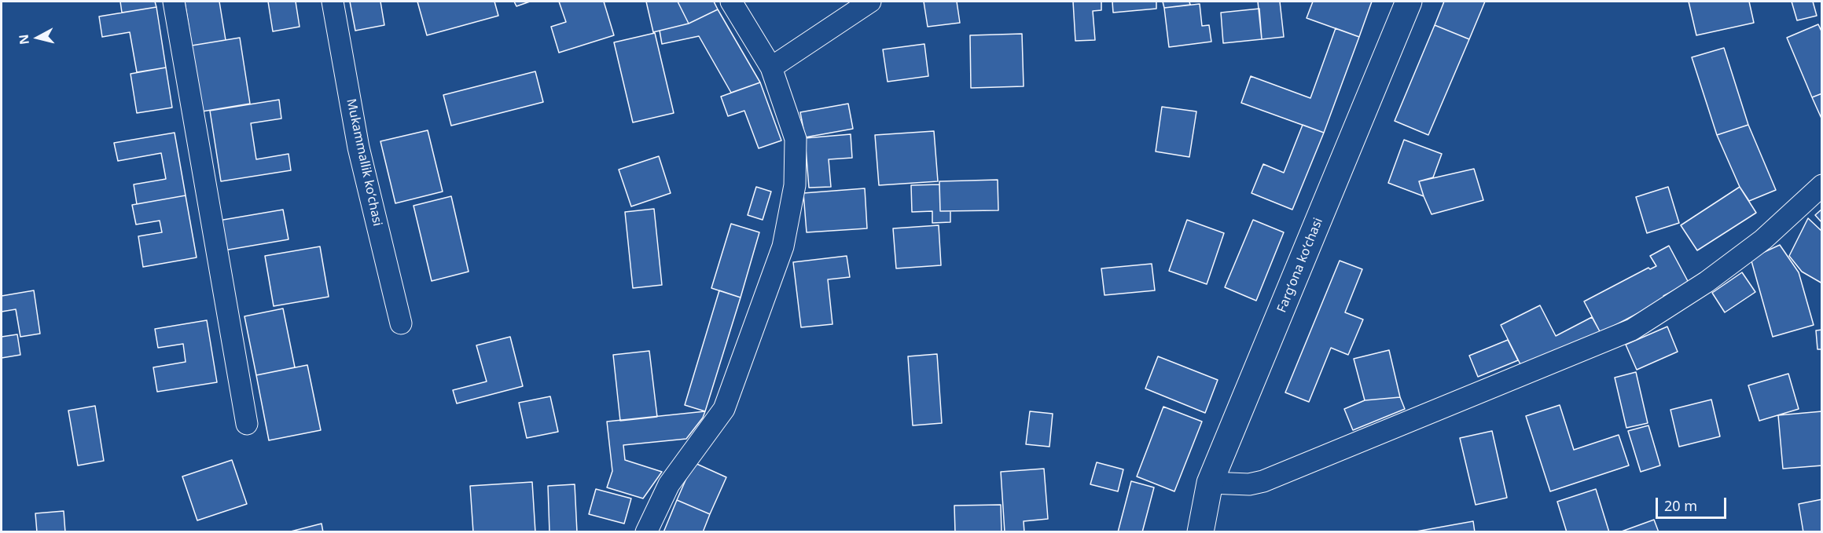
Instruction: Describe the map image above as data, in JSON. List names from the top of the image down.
{
  "streets": {
    "street": ["Mukammallik koʻchasi", "Fargʻona koʻchasi"]
  },
  "scale_bar": "20 m",
  "north": "left"
}
